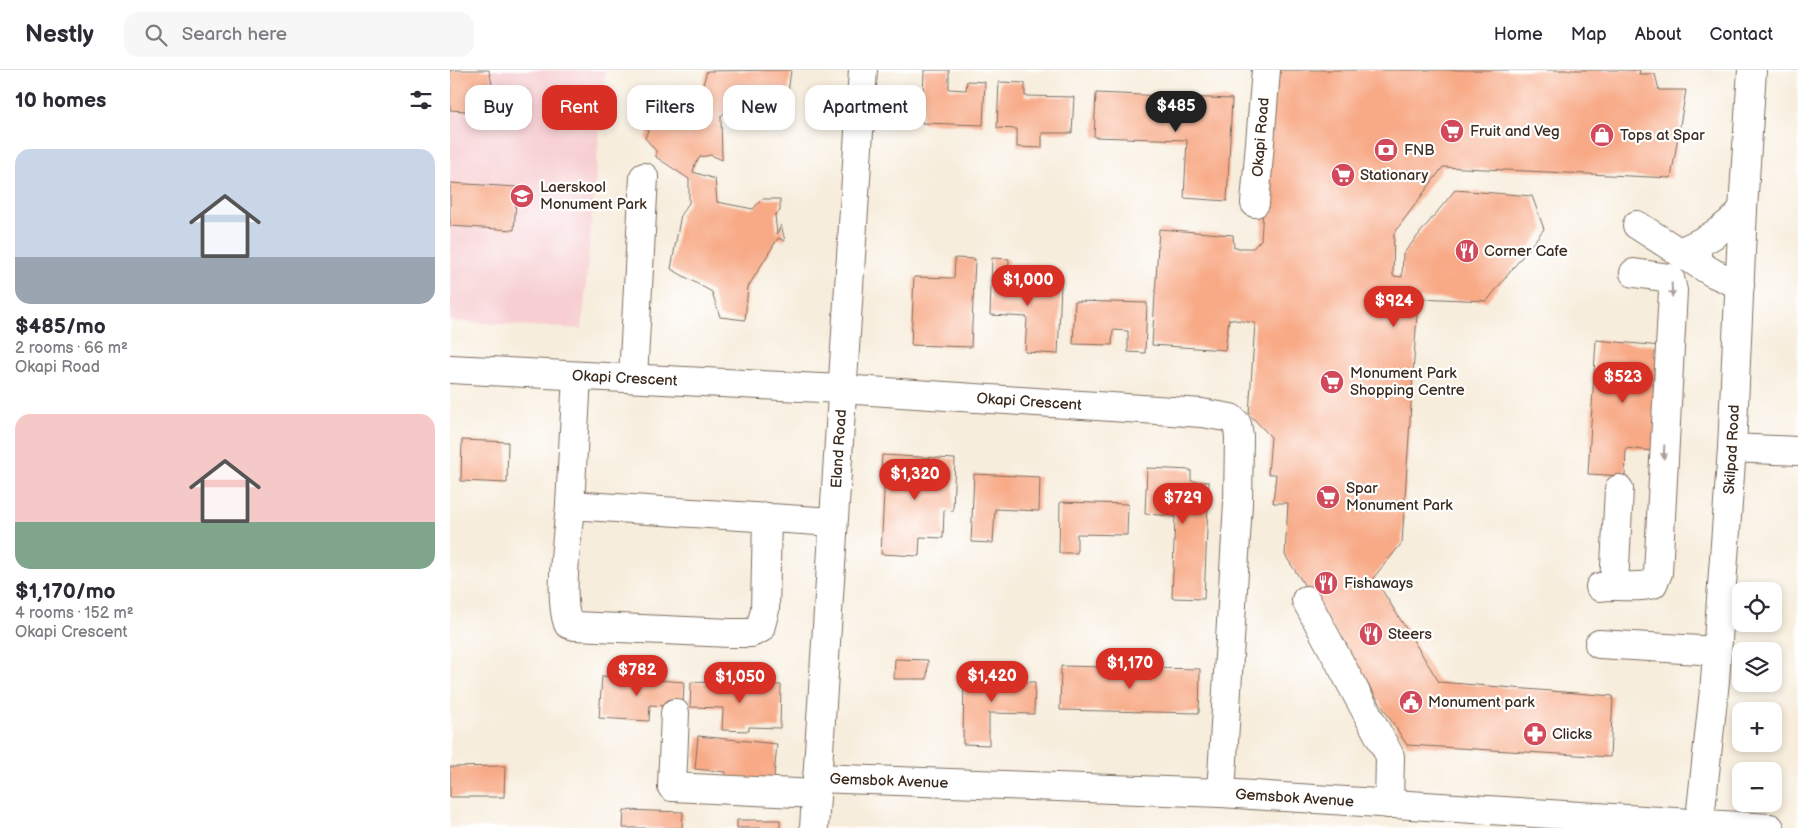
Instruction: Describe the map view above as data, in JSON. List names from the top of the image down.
{
  "streets": {
    "street": [
      "Okapi Road",
      "Okapi Crescent",
      "Eland Road",
      "Skilpad Road",
      "Gemsbok Avenue"
    ]
  },
  "crossings": [
    ["Okapi Crescent", "Eland Road"],
    ["Okapi Crescent", "Gemsbok Avenue"],
    ["Eland Road", "Gemsbok Avenue"],
    ["Skilpad Road", "Gemsbok Avenue"]
  ],
  "places": {
    "supermarket": [
      "Fruit and Veg",
      "Stationary",
      "Monument Park Shopping Centre",
      "Spar Monument Park"
    ],
    "shop": ["Tops at Spar"],
    "bank": ["FNB"],
    "school or university": ["Laerskool Monument Park"],
    "restaurant": ["Corner Cafe", "Fishaways", "Steers"],
    "public building": ["Monument park"],
    "pharmacy": ["Clicks"]
  },
  "page": {
    "header": "Nestly",
    "search": "Search here",
    "nav": [
      "Home",
      "Map",
      "About",
      "Contact"
    ],
    "heading": "10 homes",
    "chip": [
      "Buy",
      "Rent",
      "Filters",
      "New",
      "Apartment"
    ],
    "price": [
      "$485",
      "$1,000",
      "$924",
      "$523",
      "$1,320",
      "$729",
      "$1,170",
      "$782",
      "$1,420",
      "$1,050"
    ],
    "list": [
      {
        "name": "$485/mo",
        "note": "2 rooms · 66 m² · Okapi Road"
      },
      {
        "name": "$1,170/mo",
        "note": "4 rooms · 152 m² · Okapi Crescent"
      }
    ],
    "map_buttons": ["+", "−"]
  }
}
